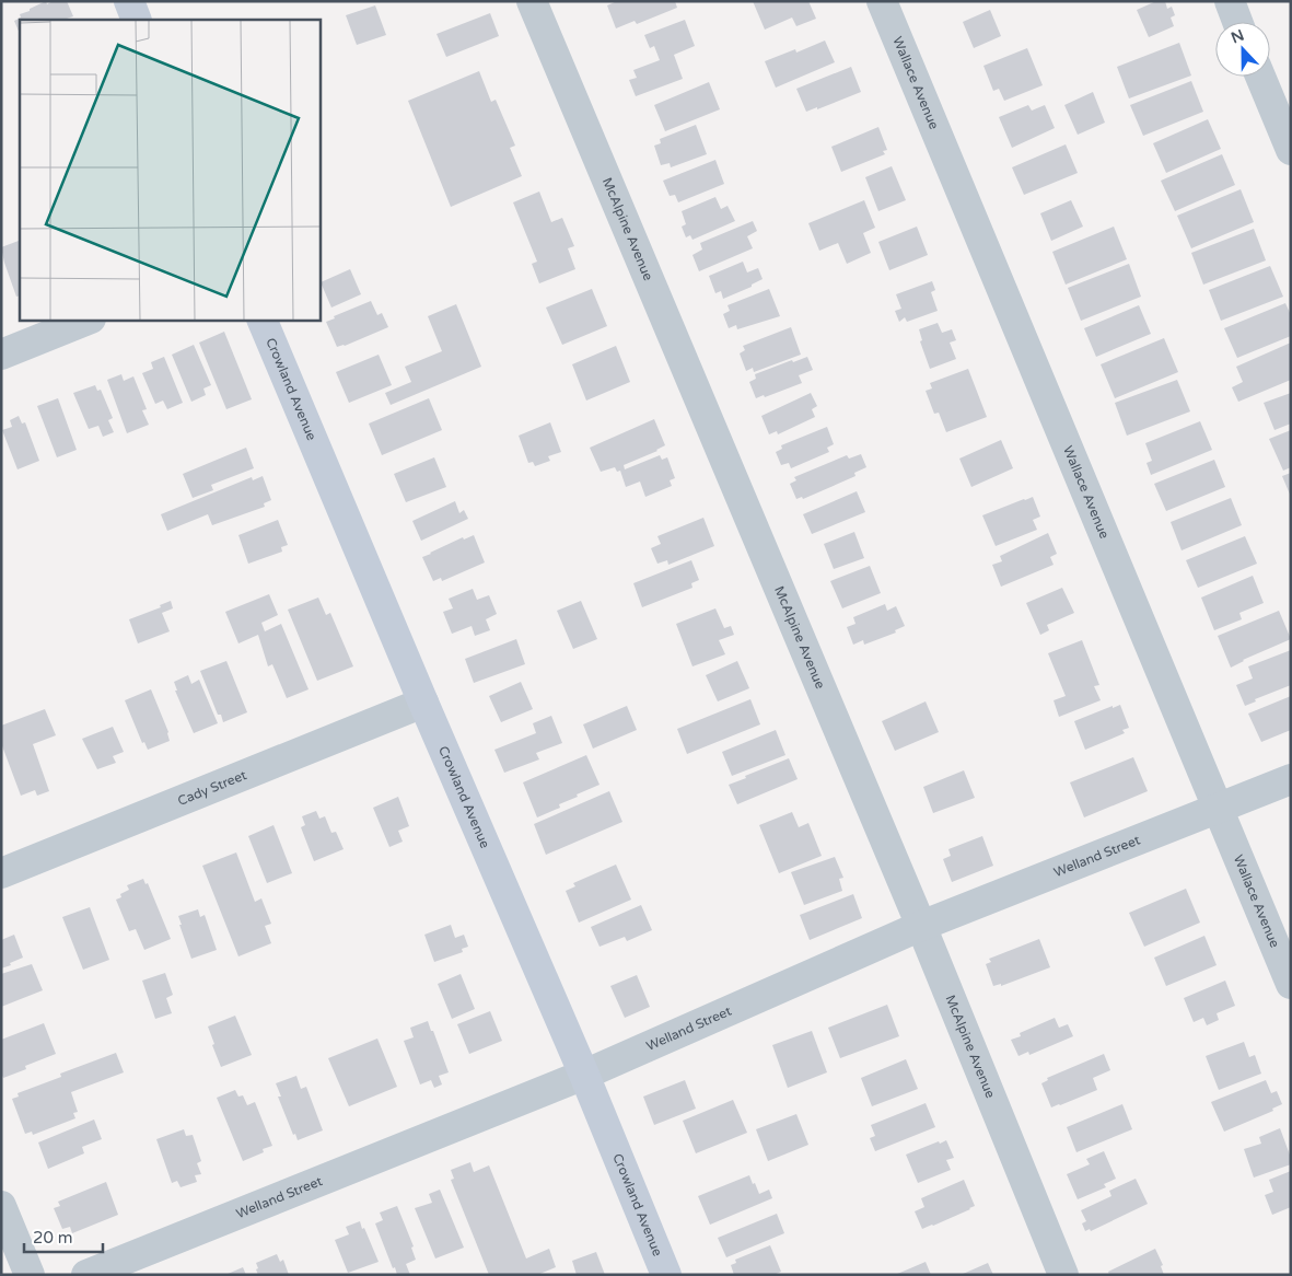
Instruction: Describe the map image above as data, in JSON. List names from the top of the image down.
{
  "streets": {
    "main road": ["Crowland Avenue"],
    "street": [
      "Wallace Avenue",
      "McAlpine Avenue",
      "Cady Street",
      "Welland Street"
    ]
  },
  "crossings": [
    ["Wallace Avenue", "Welland Street"],
    ["McAlpine Avenue", "Welland Street"],
    ["Crowland Avenue", "Cady Street"],
    ["Crowland Avenue", "Welland Street"]
  ],
  "scale_bar": "20 m",
  "north": "top"
}
